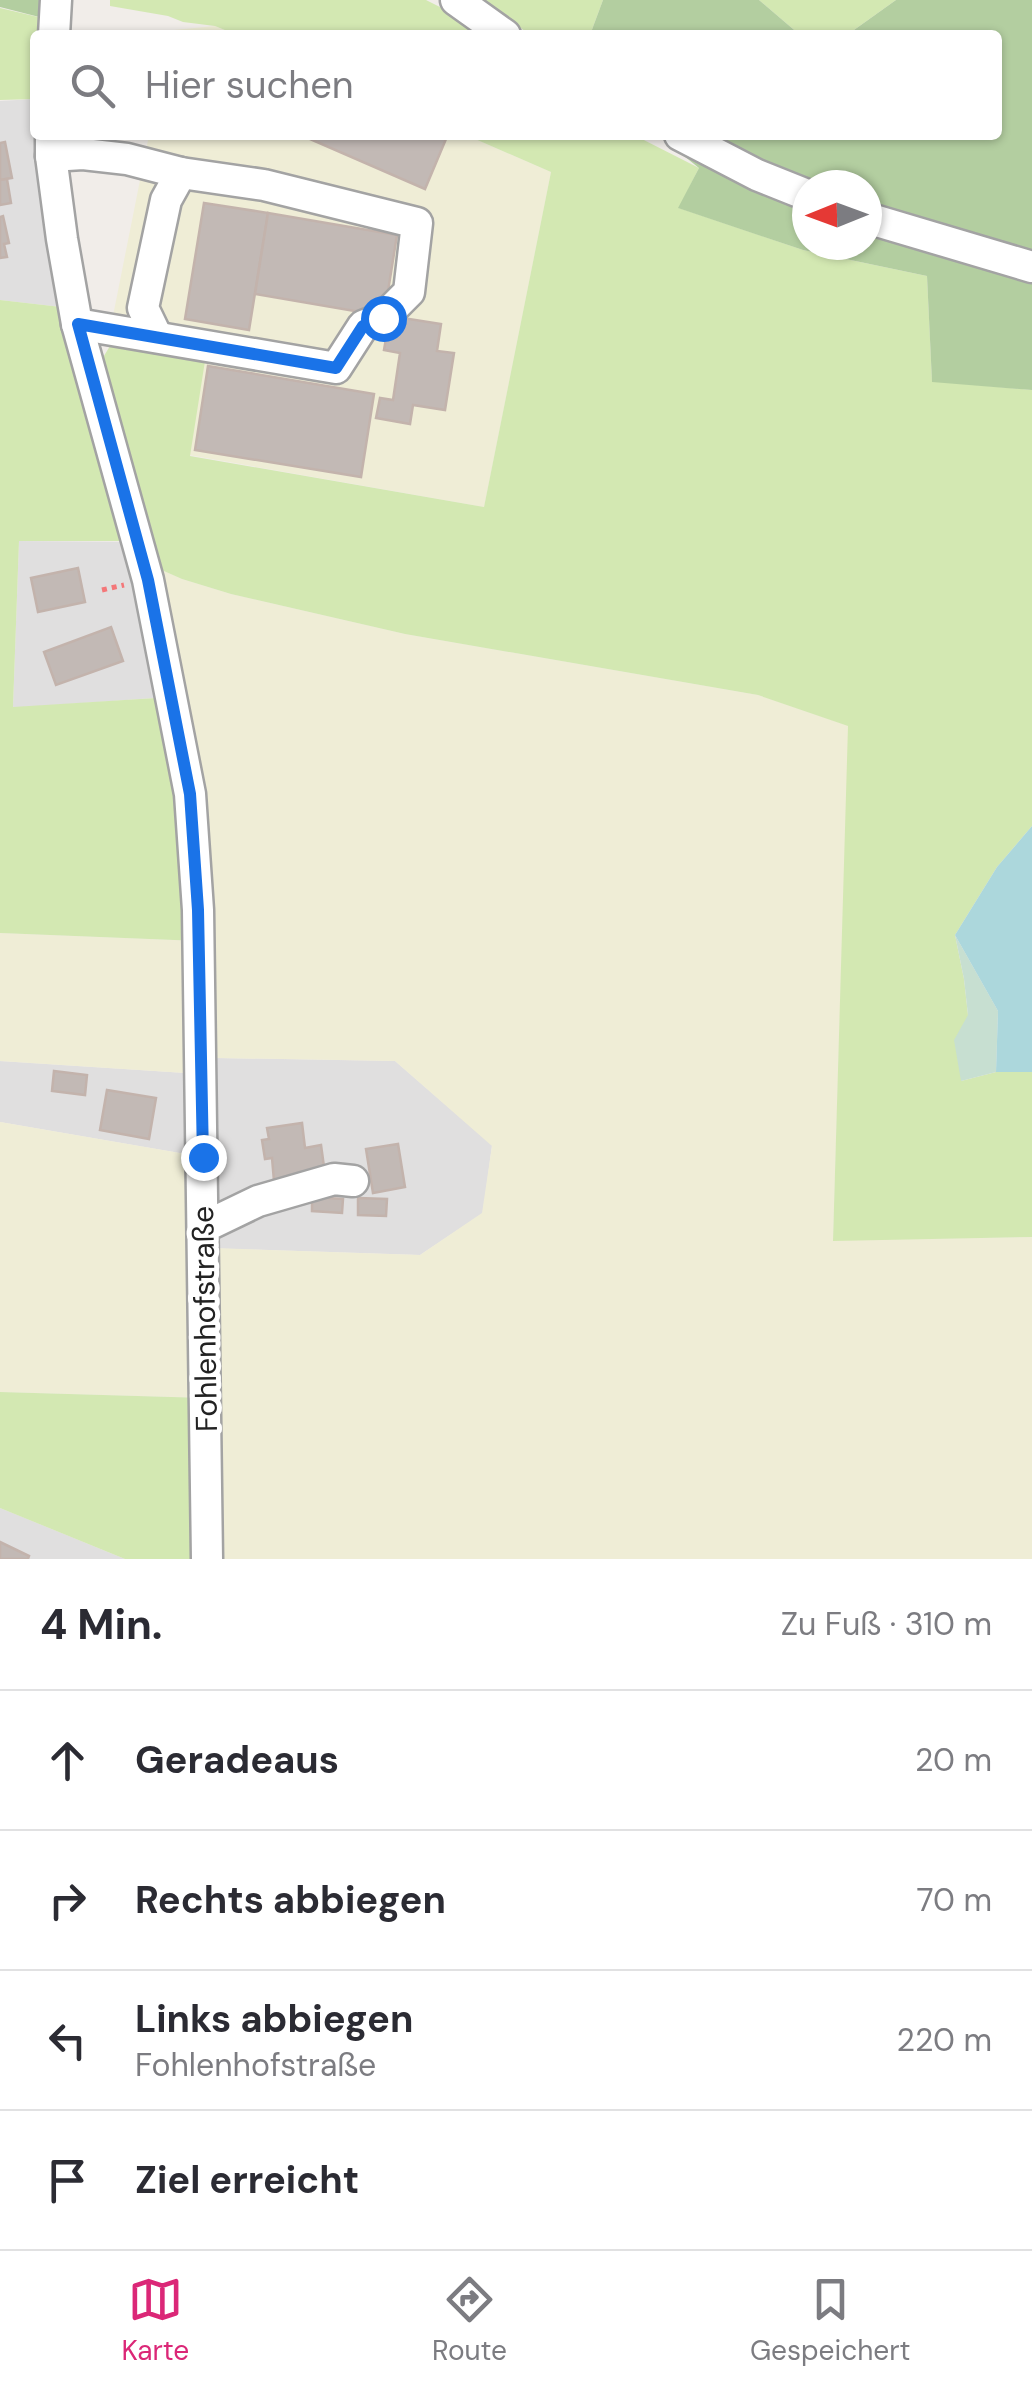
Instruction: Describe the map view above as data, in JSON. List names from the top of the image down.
{
  "streets": {
    "street": ["Fohlenhofstraße"]
  },
  "north": "left",
  "page": {
    "search": "Hier suchen",
    "heading": ["4 Min.", "Zu Fuß · 310 m"],
    "list": [
      ["Geradeaus", "20 m"],
      ["Rechts abbiegen", "70 m"],
      ["Links abbiegen", "Fohlenhofstraße", "220 m"],
      "Ziel erreicht"
    ],
    "nav": ["Karte", "Route", "Gespeichert"]
  }
}
